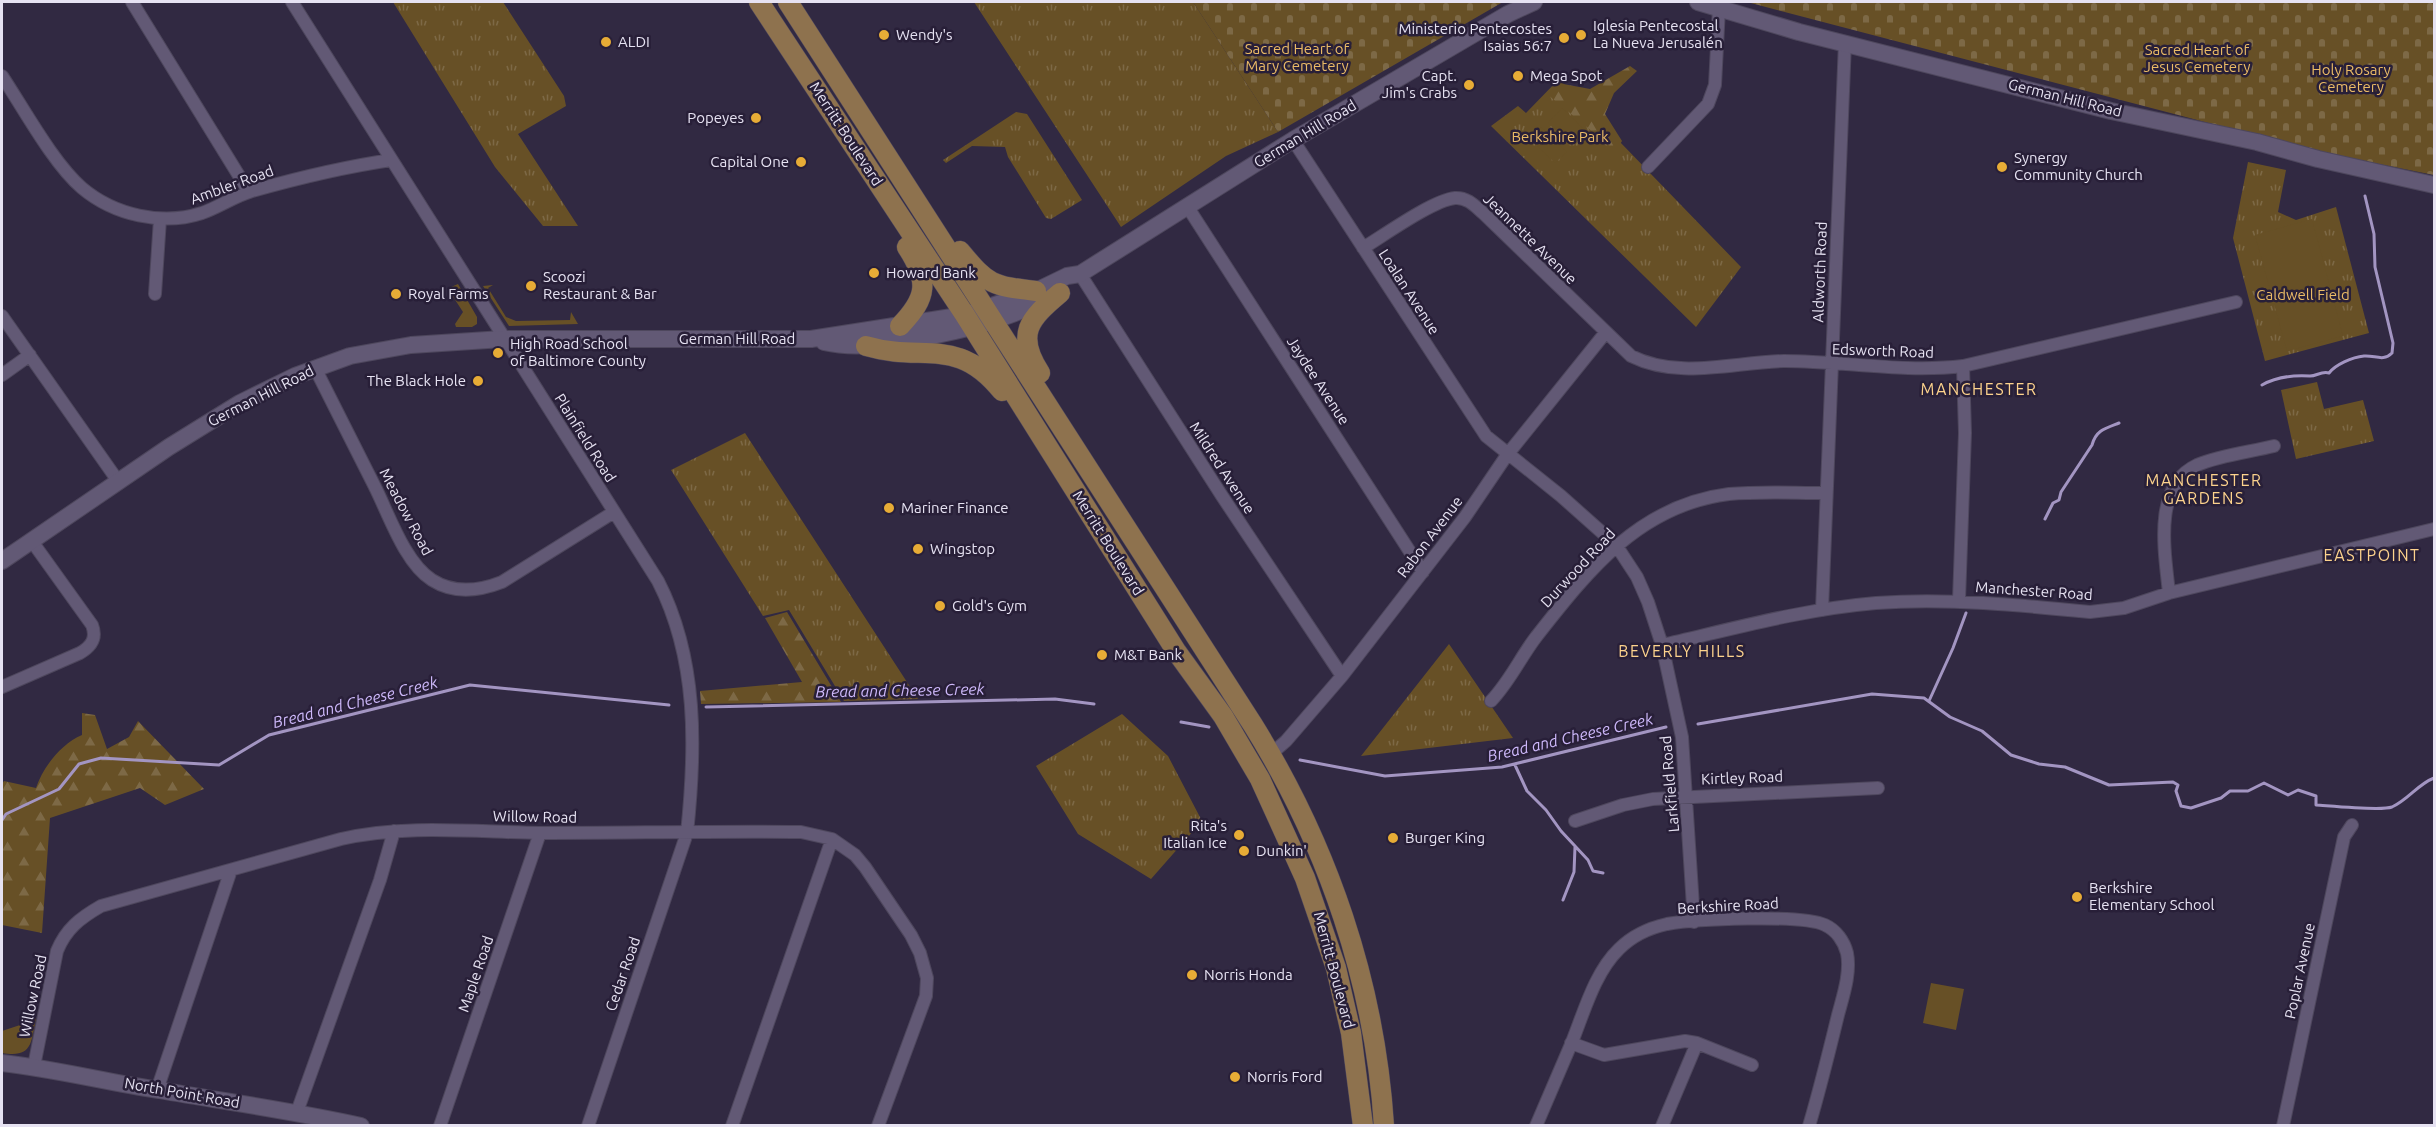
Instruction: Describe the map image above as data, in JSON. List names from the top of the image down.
{
  "streets": {
    "main road": ["Merritt Boulevard"],
    "street": [
      "German Hill Road",
      "Ambler Road",
      "Jeannette Avenue",
      "Aldworth Road",
      "Loalan Avenue",
      "Edsworth Road",
      "Jaydee Avenue",
      "Plainfield Road",
      "Mildred Avenue",
      "Meadow Road",
      "Rabon Avenue",
      "Durwood Road",
      "Manchester Road",
      "Kirtley Road",
      "Larkfield Road",
      "Willow Road",
      "Berkshire Road",
      "Poplar Avenue",
      "Maple Road",
      "Cedar Road",
      "North Point Road"
    ]
  },
  "crossings": [
    ["German Hill Road", "Merritt Boulevard"],
    ["German Hill Road", "Aldworth Road"],
    ["German Hill Road", "Loalan Avenue"],
    ["German Hill Road", "Jaydee Avenue"],
    ["German Hill Road", "Plainfield Road"],
    ["German Hill Road", "Mildred Avenue"],
    ["German Hill Road", "Meadow Road"],
    ["Merritt Boulevard", "Rabon Avenue"],
    ["Ambler Road", "Plainfield Road"],
    ["Jeannette Avenue", "Loalan Avenue"],
    ["Jeannette Avenue", "Edsworth Road"],
    ["Jeannette Avenue", "Rabon Avenue"],
    ["Aldworth Road", "Edsworth Road"],
    ["Aldworth Road", "Durwood Road"],
    ["Aldworth Road", "Manchester Road"],
    ["Loalan Avenue", "Rabon Avenue"],
    ["Loalan Avenue", "Larkfield Road"],
    ["Edsworth Road", "Rabon Avenue"],
    ["Jaydee Avenue", "Rabon Avenue"],
    ["Plainfield Road", "Meadow Road"],
    ["Plainfield Road", "Willow Road"],
    ["Plainfield Road", "Cedar Road"],
    ["Mildred Avenue", "Rabon Avenue"],
    ["Rabon Avenue", "Larkfield Road"],
    ["Durwood Road", "Larkfield Road"],
    ["Manchester Road", "Larkfield Road"],
    ["Kirtley Road", "Larkfield Road"],
    ["Larkfield Road", "Berkshire Road"],
    ["Willow Road", "Maple Road"],
    ["Willow Road", "Cedar Road"],
    ["Willow Road", "North Point Road"]
  ],
  "districts": [
    "MANCHESTER",
    "MANCHESTER GARDENS",
    "EASTPOINT",
    "BEVERLY HILLS"
  ],
  "water": ["Bread and Cheese Creek"],
  "parks": [
    "Sacred Heart of Mary Cemetery",
    "Sacred Heart of Jesus Cemetery",
    "Holy Rosary Cemetery",
    "Berkshire Park",
    "Caldwell Field"
  ],
  "places": [
    "Wendy's",
    "Iglesia Pentecostal La Nueva Jerusalén",
    "Ministerio Pentecostes Isaias 56:7",
    "ALDI",
    "Mega Spot",
    "Capt. Jim's Crabs",
    "Popeyes",
    "Capital One",
    "Synergy Community Church",
    "Howard Bank",
    "Scoozi Restaurant & Bar",
    "Royal Farms",
    "High Road School of Baltimore County",
    "The Black Hole",
    "Mariner Finance",
    "Wingstop",
    "Gold's Gym",
    "M&T Bank",
    "Rita's Italian Ice",
    "Burger King",
    "Dunkin'",
    "Berkshire Elementary School",
    "Norris Honda",
    "Norris Ford"
  ]
}
